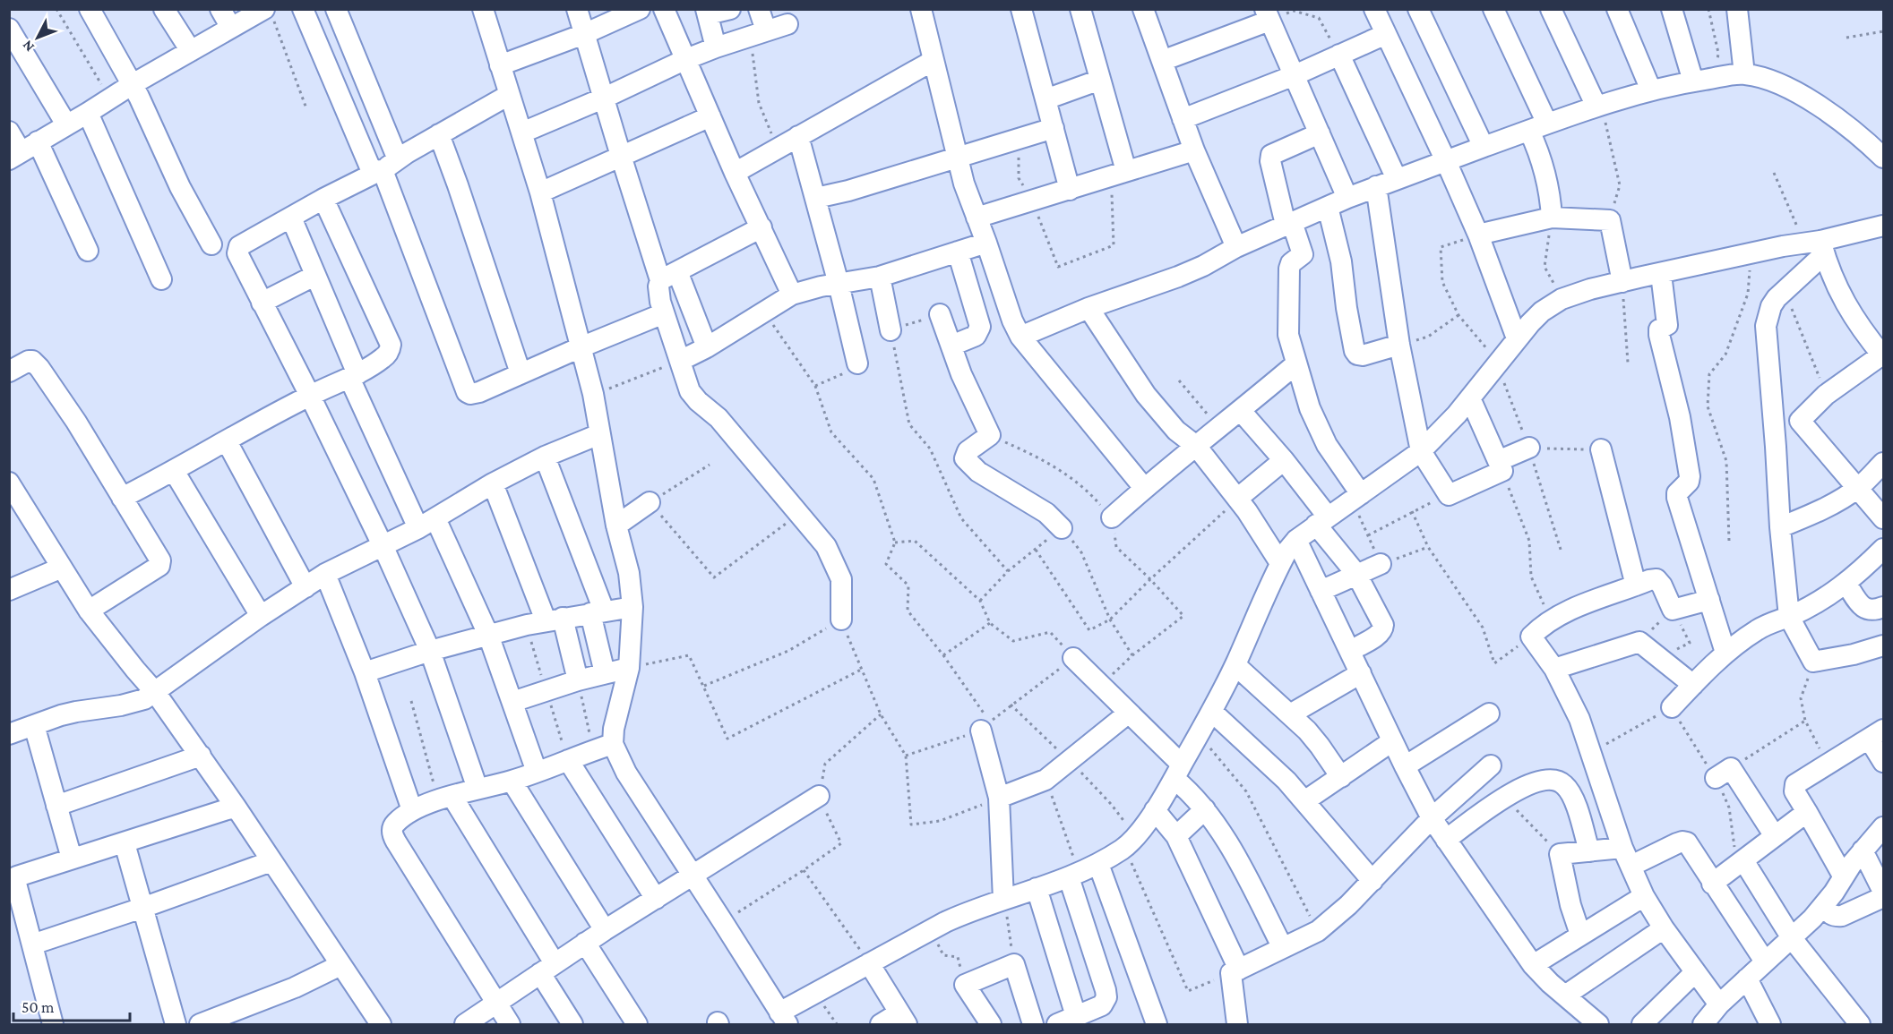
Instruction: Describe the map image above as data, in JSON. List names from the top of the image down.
{
  "scale_bar": "50 m",
  "north": "bottom left"
}
